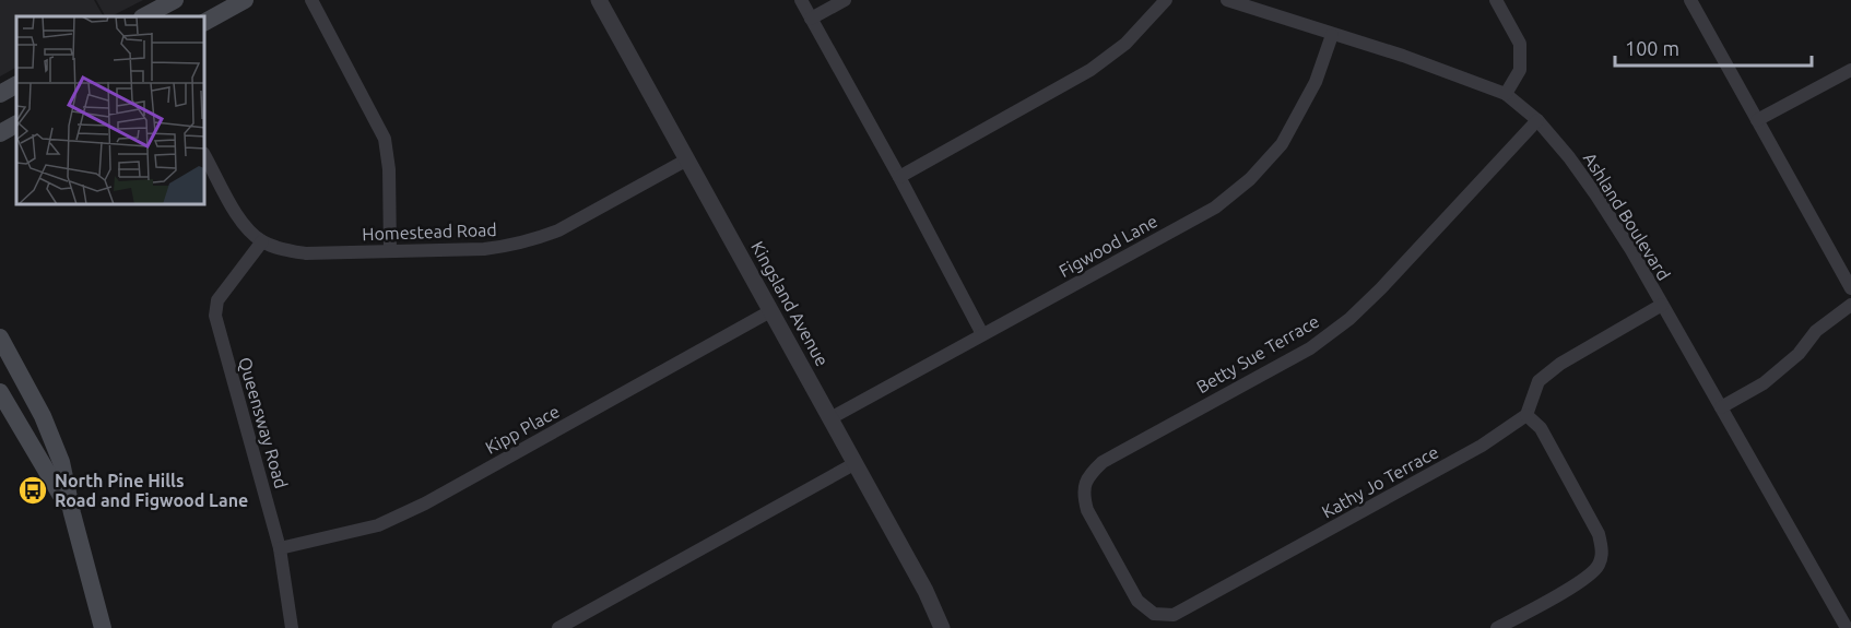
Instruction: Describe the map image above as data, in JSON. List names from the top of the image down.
{
  "streets": {
    "street": [
      "Ashland Boulevard",
      "Homestead Road",
      "Figwood Lane",
      "Kingsland Avenue",
      "Betty Sue Terrace",
      "Queensway Road",
      "Kipp Place",
      "Kathy Jo Terrace"
    ]
  },
  "crossings": [
    ["Ashland Boulevard", "Figwood Lane"],
    ["Ashland Boulevard", "Betty Sue Terrace"],
    ["Homestead Road", "Kingsland Avenue"],
    ["Homestead Road", "Queensway Road"],
    ["Figwood Lane", "Kingsland Avenue"],
    ["Kingsland Avenue", "Kipp Place"],
    ["Betty Sue Terrace", "Kathy Jo Terrace"],
    ["Queensway Road", "Kipp Place"]
  ],
  "places": {
    "bus stop": ["North Pine Hills Road and Figwood Lane"]
  },
  "scale_bar": "100 m"
}
